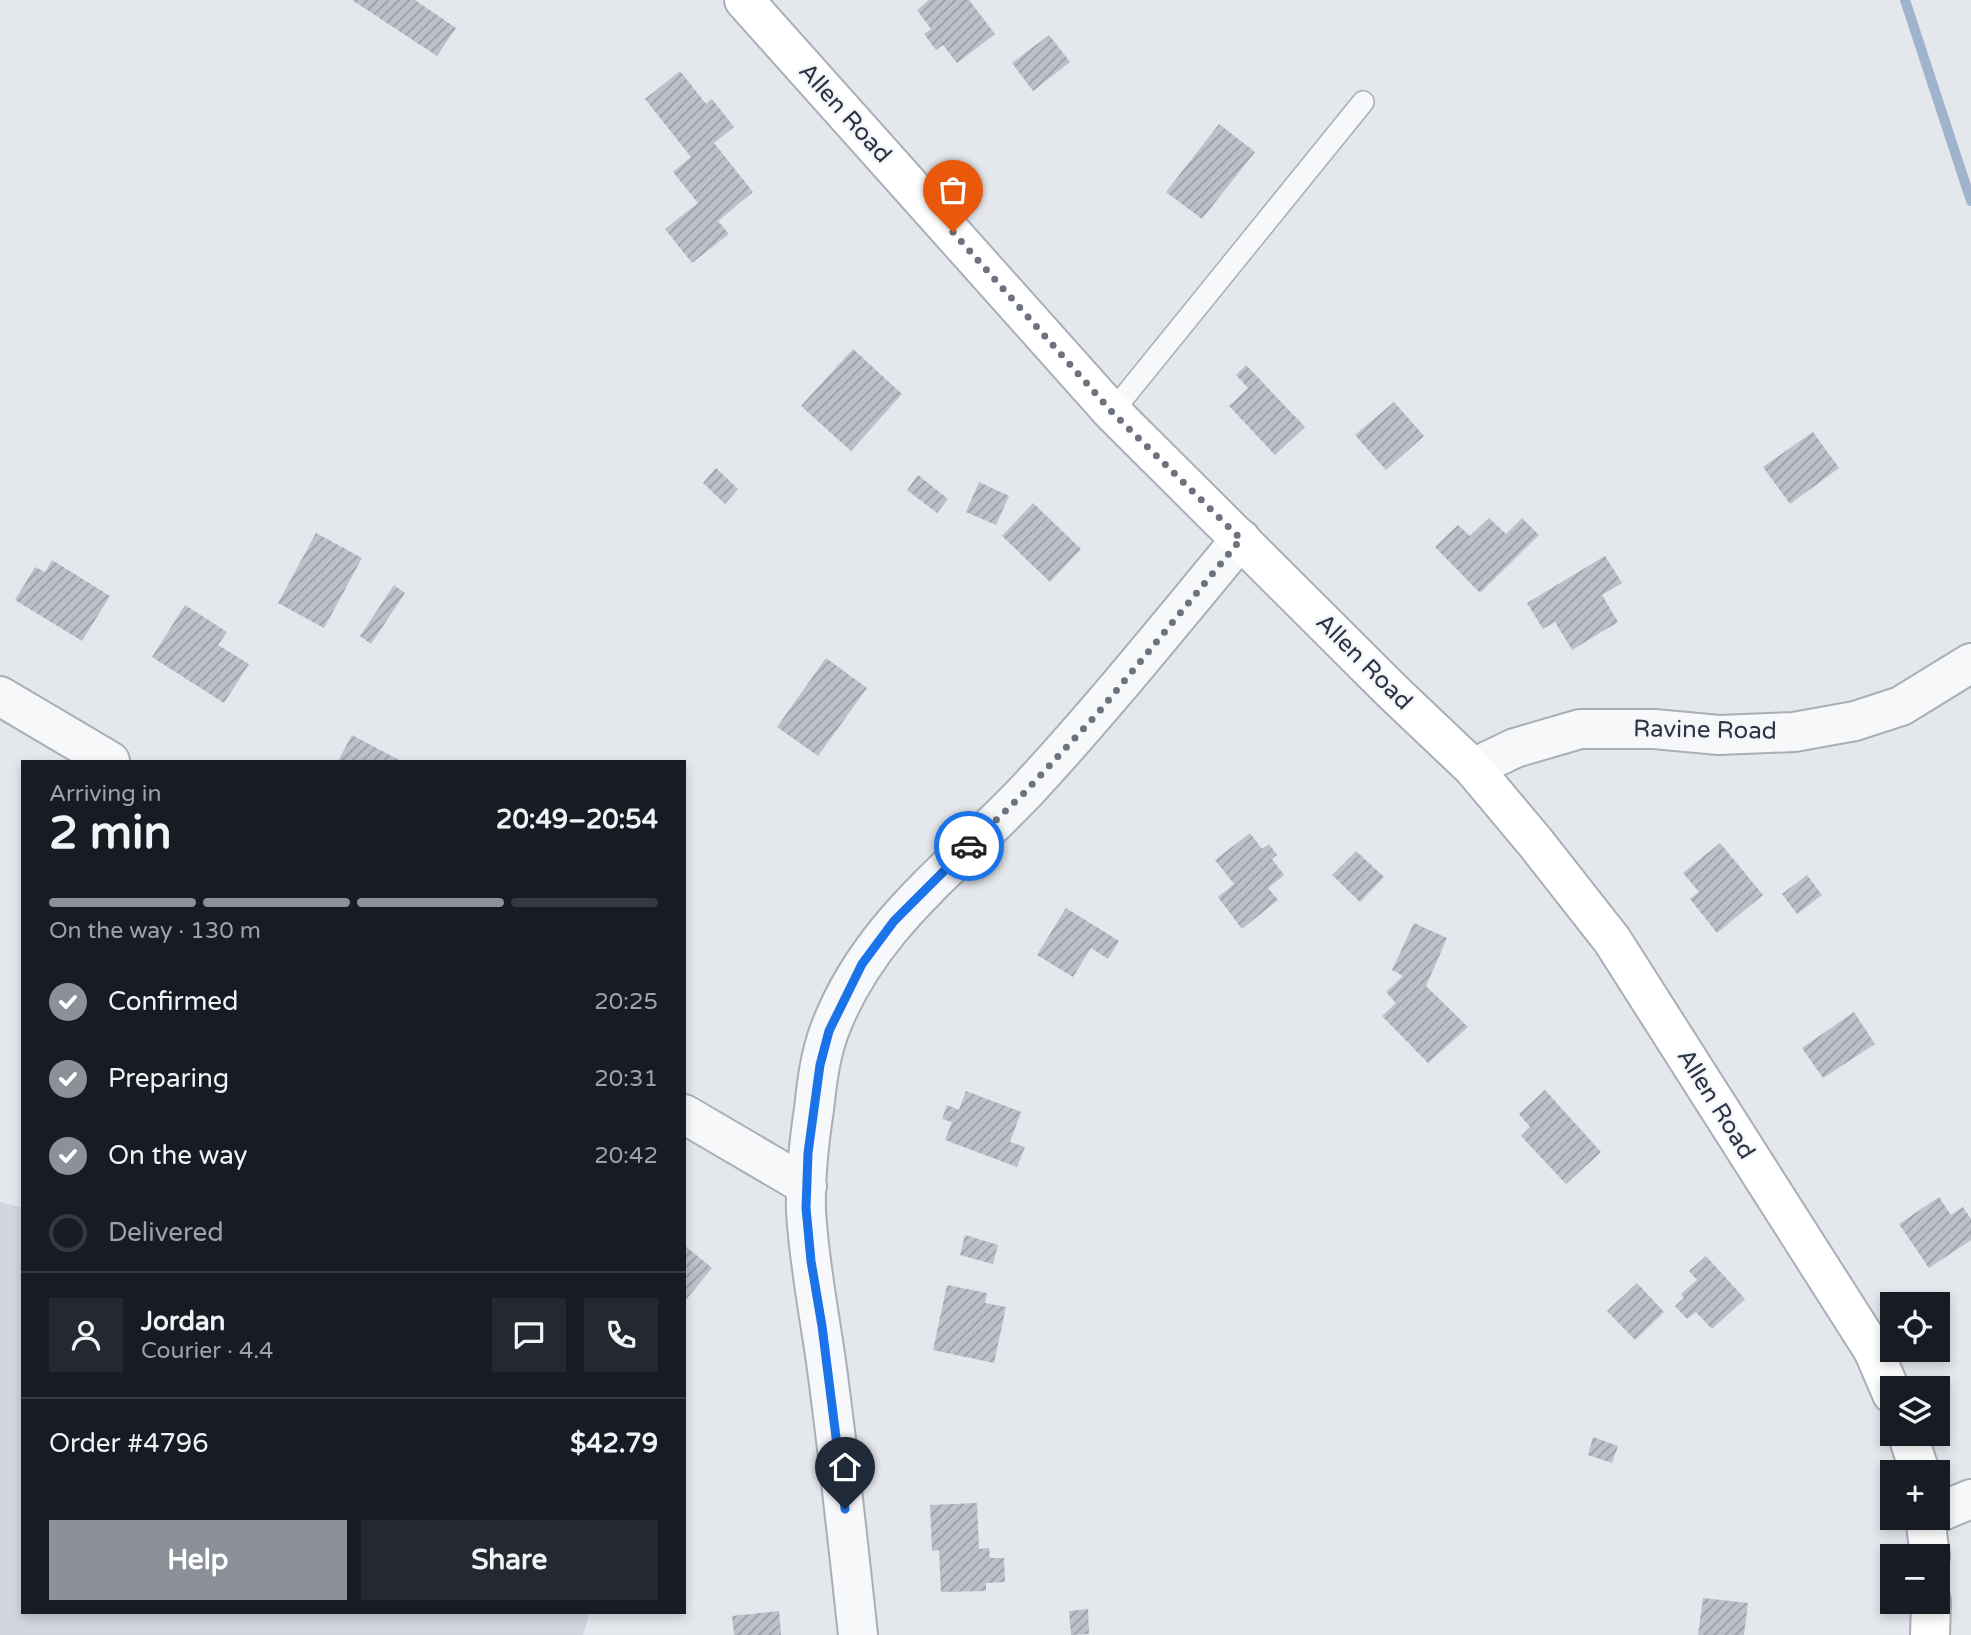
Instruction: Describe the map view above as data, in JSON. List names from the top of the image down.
{
  "streets": {
    "street": ["Allen Road", "Ravine Road"]
  },
  "crossings": [
    ["Allen Road", "Ravine Road"]
  ],
  "page": {
    "heading": ["2 min", "Arriving in", "20:49–20:54"],
    "panel": [
      "Jordan",
      "Courier · 4.4",
      "Order #4796",
      "$42.79"
    ],
    "bar": "On the way · 130 m",
    "list": [
      ["Confirmed", "20:25"],
      ["Preparing", "20:31"],
      ["On the way", "20:42"],
      "Delivered"
    ],
    "map_buttons": ["+", "−"],
    "buttons": ["Help", "Share"]
  }
}
